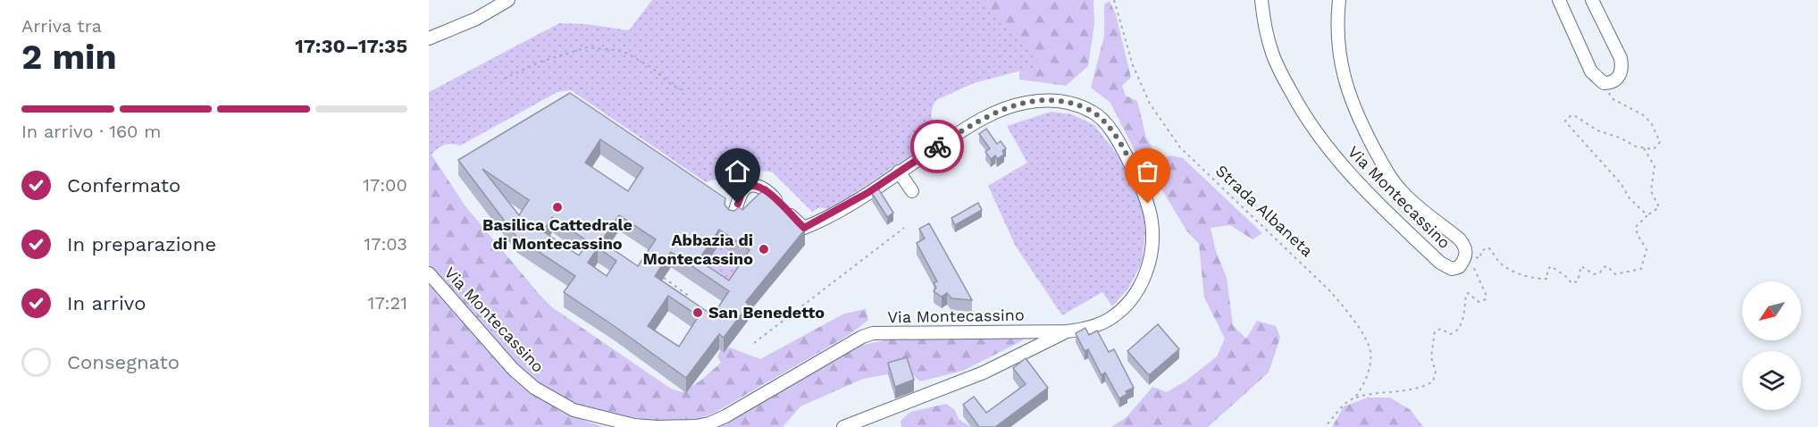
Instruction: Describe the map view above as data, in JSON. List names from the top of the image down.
{
  "streets": {
    "street": ["Via Montecassino"],
    "path": ["Strada Albaneta"]
  },
  "places": ["Basilica Cattedrale di Montecassino", "Abbazia di Montecassino", "San Benedetto"],
  "north": "bottom left",
  "page": {
    "heading": ["2 min", "Arriva tra", "17:30–17:35"],
    "bar": "In arrivo · 160 m",
    "list": [
      ["Confermato", "17:00"],
      ["In preparazione", "17:03"],
      ["In arrivo", "17:21"],
      "Consegnato"
    ]
  }
}
